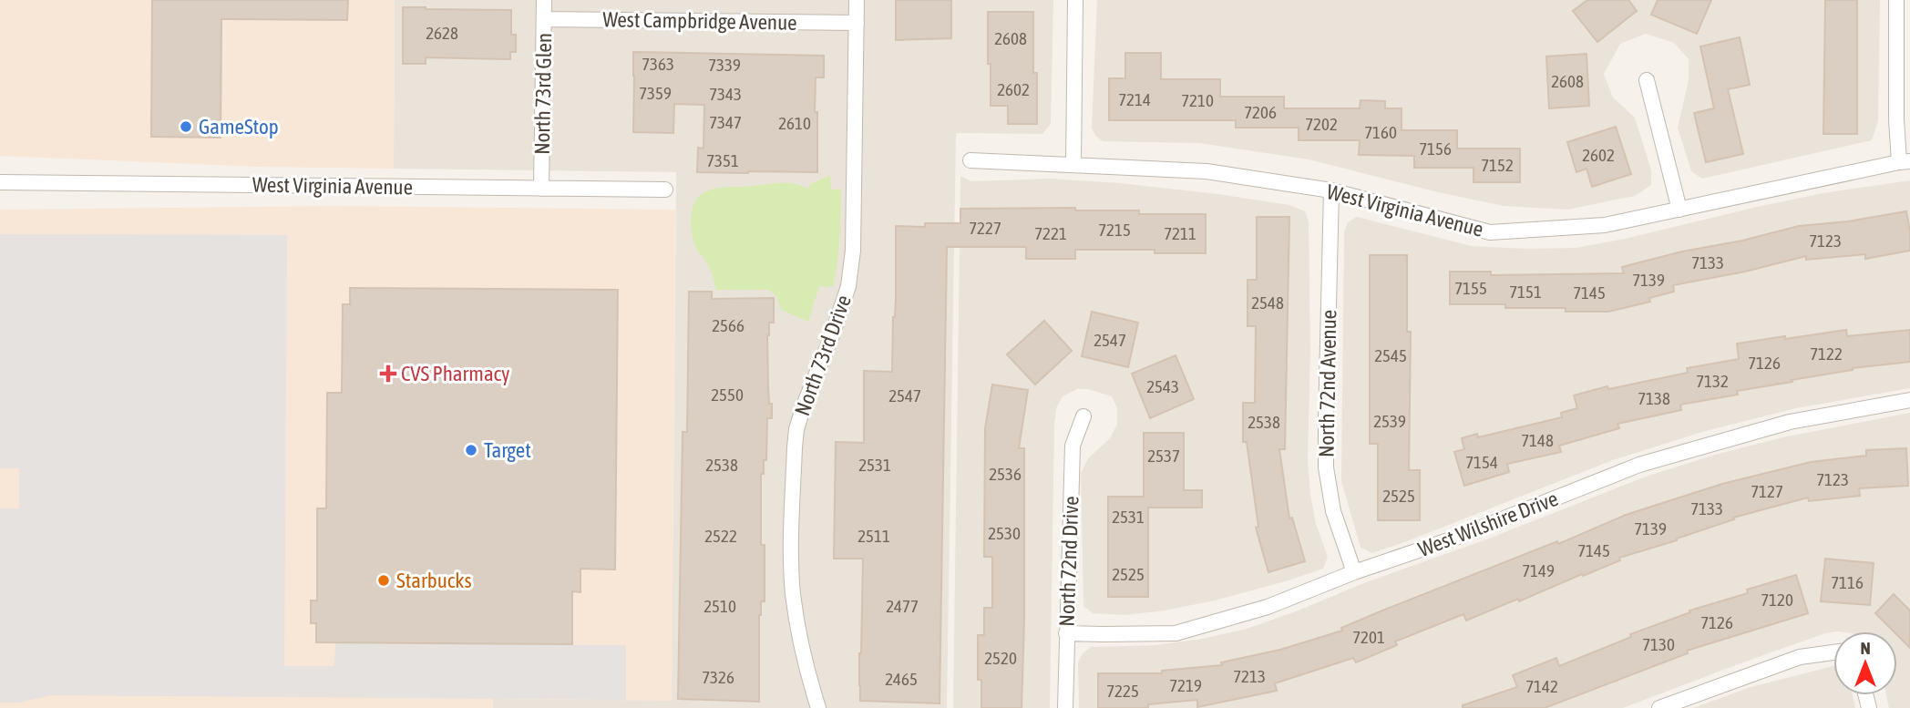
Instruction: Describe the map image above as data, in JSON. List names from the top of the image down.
{
  "streets": {
    "street": [
      "West Campbridge Avenue",
      "North 73rd Glen",
      "West Virginia Avenue",
      "North 73rd Drive",
      "North 72nd Avenue",
      "West Wilshire Drive",
      "North 72nd Drive"
    ]
  },
  "crossings": [
    ["West Campbridge Avenue", "North 73rd Glen"],
    ["West Campbridge Avenue", "North 73rd Drive"],
    ["North 73rd Glen", "West Virginia Avenue"],
    ["West Virginia Avenue", "North 72nd Avenue"],
    ["North 72nd Avenue", "West Wilshire Drive"],
    ["West Wilshire Drive", "North 72nd Drive"]
  ],
  "places": {
    "other": ["GameStop", "Target", "Starbucks"],
    "health": ["CVS Pharmacy"]
  },
  "house_numbers": [
    "2628",
    "2608",
    "7363",
    "7339",
    "2608",
    "2602",
    "7359",
    "7343",
    "7214",
    "7210",
    "7206",
    "7347",
    "2610",
    "7202",
    "7160",
    "7156",
    "2602",
    "7351",
    "7152",
    "7227",
    "7215",
    "7221",
    "7211",
    "7123",
    "7133",
    "7139",
    "7155",
    "7151",
    "7145",
    "2548",
    "2566",
    "2547",
    "7122",
    "2545",
    "7126",
    "7132",
    "2543",
    "2550",
    "2547",
    "7138",
    "2539",
    "2538",
    "7148",
    "2537",
    "7154",
    "2538",
    "2531",
    "2536",
    "7123",
    "7127",
    "2525",
    "7133",
    "2531",
    "7139",
    "2530",
    "2522",
    "2511",
    "7145",
    "7149",
    "2525",
    "7116",
    "7120",
    "2510",
    "2477",
    "7126",
    "7201",
    "7130",
    "2520",
    "7213",
    "7326",
    "2465",
    "7219",
    "7142",
    "7225"
  ],
  "north": "top"
}
